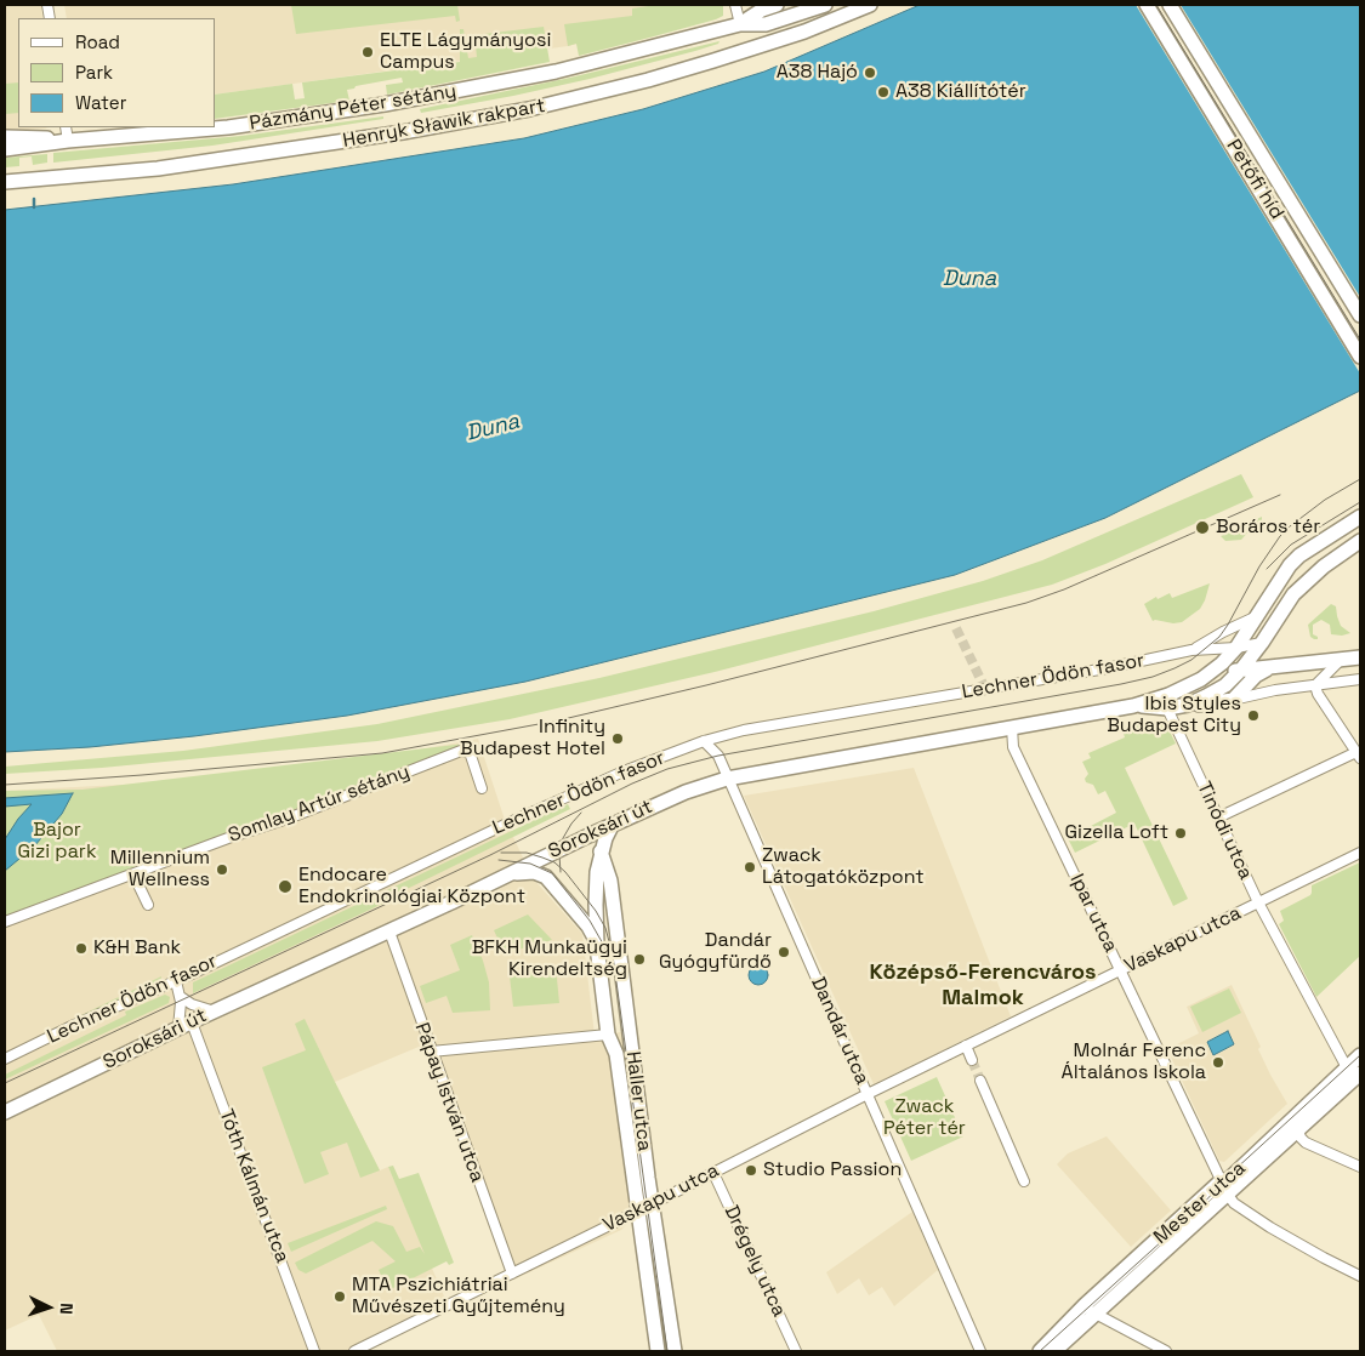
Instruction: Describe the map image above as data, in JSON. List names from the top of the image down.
{
  "streets": {
    "main road": [
      "Pázmány Péter sétány",
      "Henryk Sławik rakpart",
      "Petőfi híd",
      "Soroksári út",
      "Haller utca",
      "Mester utca"
    ],
    "street": [
      "Lechner Ödön fasor",
      "Somlay Artúr sétány",
      "Tinódi utca",
      "Ipar utca",
      "Vaskapu utca",
      "Dandár utca",
      "Pápay István utca",
      "Tóth Kálmán utca",
      "Drégely utca"
    ]
  },
  "crossings": [
    ["Lechner Ödön fasor", "Dandár utca"],
    ["Soroksári út", "Tinódi utca"],
    ["Soroksári út", "Ipar utca"],
    ["Soroksári út", "Dandár utca"],
    ["Soroksári út", "Haller utca"],
    ["Soroksári út", "Pápay István utca"],
    ["Soroksári út", "Tóth Kálmán utca"],
    ["Tinódi utca", "Vaskapu utca"],
    ["Tinódi utca", "Mester utca"],
    ["Ipar utca", "Vaskapu utca"],
    ["Ipar utca", "Mester utca"],
    ["Vaskapu utca", "Dandár utca"],
    ["Vaskapu utca", "Haller utca"],
    ["Vaskapu utca", "Pápay István utca"],
    ["Vaskapu utca", "Drégely utca"]
  ],
  "districts": ["Középső-Ferencváros Malmok"],
  "water": ["Duna"],
  "parks": ["Bajor Gizi park", "Zwack Péter tér"],
  "places": [
    "ELTE Lágymányosi Campus",
    "A38 Hajó",
    "A38 Kiállítótér",
    "Boráros tér",
    "Ibis Styles Budapest City",
    "Infinity Budapest Hotel",
    "Gizella Loft",
    "Zwack Látogatóközpont",
    "Millennium Wellness",
    "Endocare Endokrinológiai Központ",
    "K&H Bank",
    "Dandár Gyógyfürdő",
    "BFKH Munkaügyi Kirendeltség",
    "Molnár Ferenc Általános Iskola",
    "Studio Passion",
    "MTA Pszichiátriai Művészeti Gyűjtemény"
  ],
  "legend": ["Road", "Park", "Water"],
  "north": "right"
}
